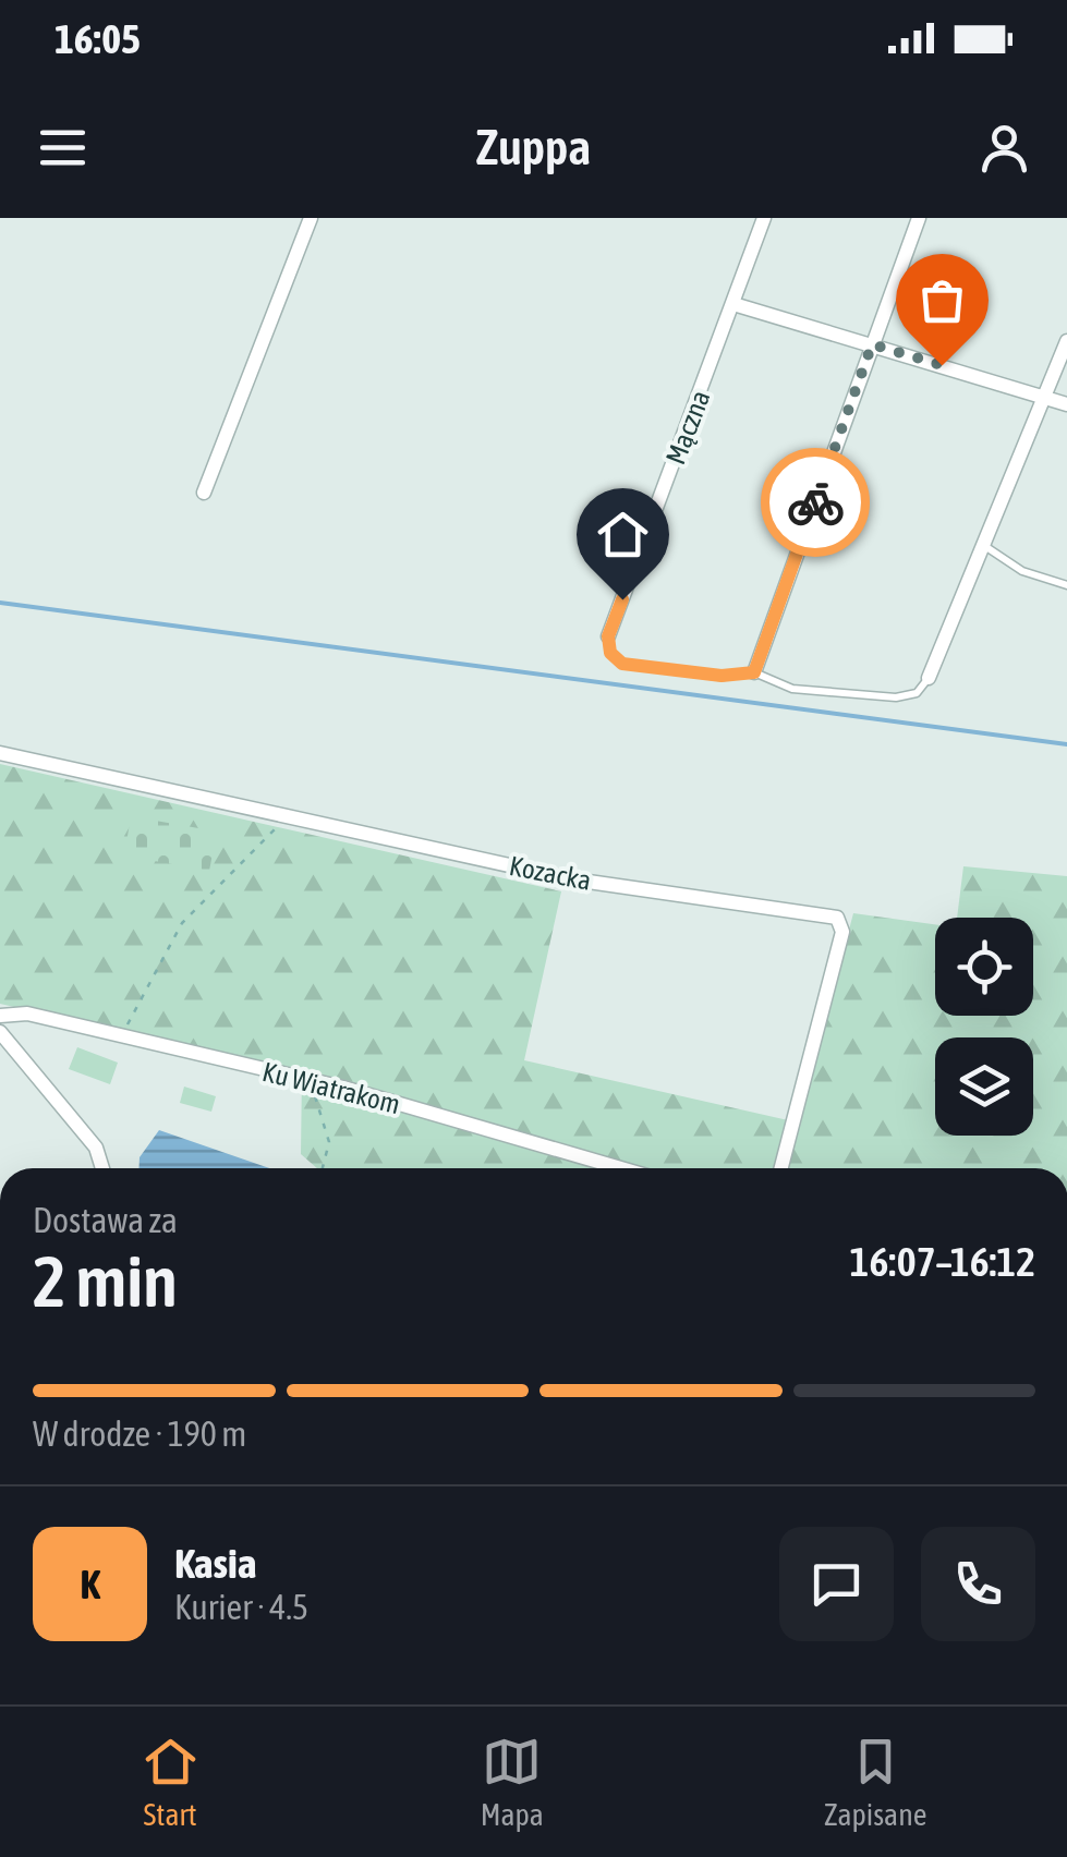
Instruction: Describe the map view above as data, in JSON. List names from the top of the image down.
{
  "streets": {
    "street": ["Mączna", "Kozacka", "Ku Wiatrakom"]
  },
  "page": {
    "status": "16:05",
    "header": "Zuppa",
    "heading": ["2 min", "Dostawa za", "16:07–16:12"],
    "panel": ["Kasia", "Kurier · 4.5"],
    "bar": "W drodze · 190 m",
    "round": "K",
    "tabs": ["Start", "Mapa", "Zapisane"]
  }
}
